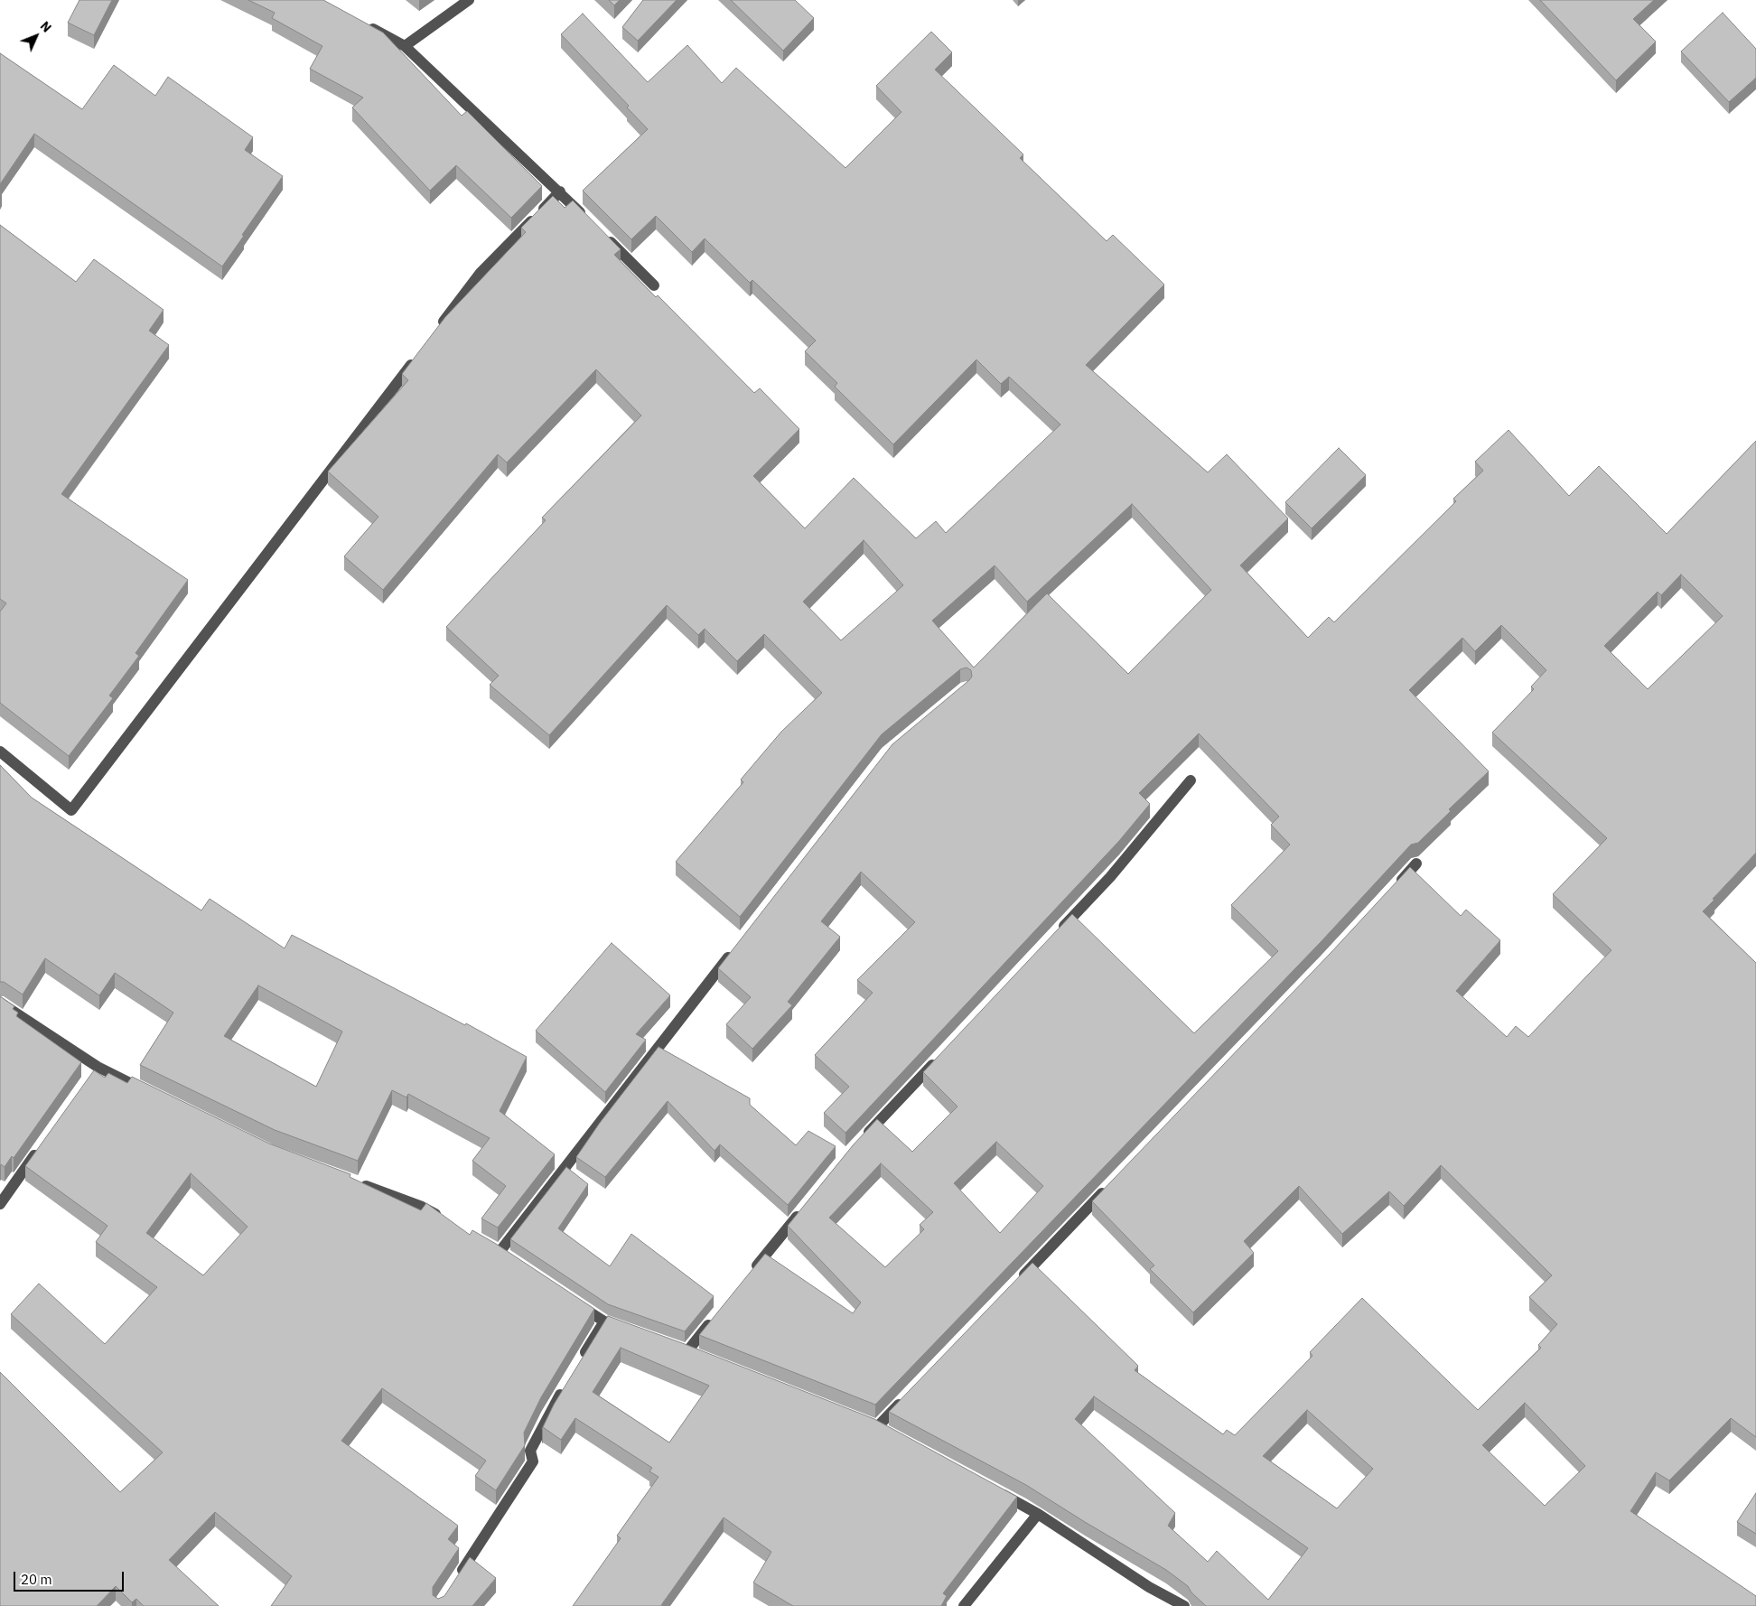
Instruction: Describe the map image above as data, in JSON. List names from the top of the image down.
{
  "scale_bar": "20 m",
  "north": "top right"
}
